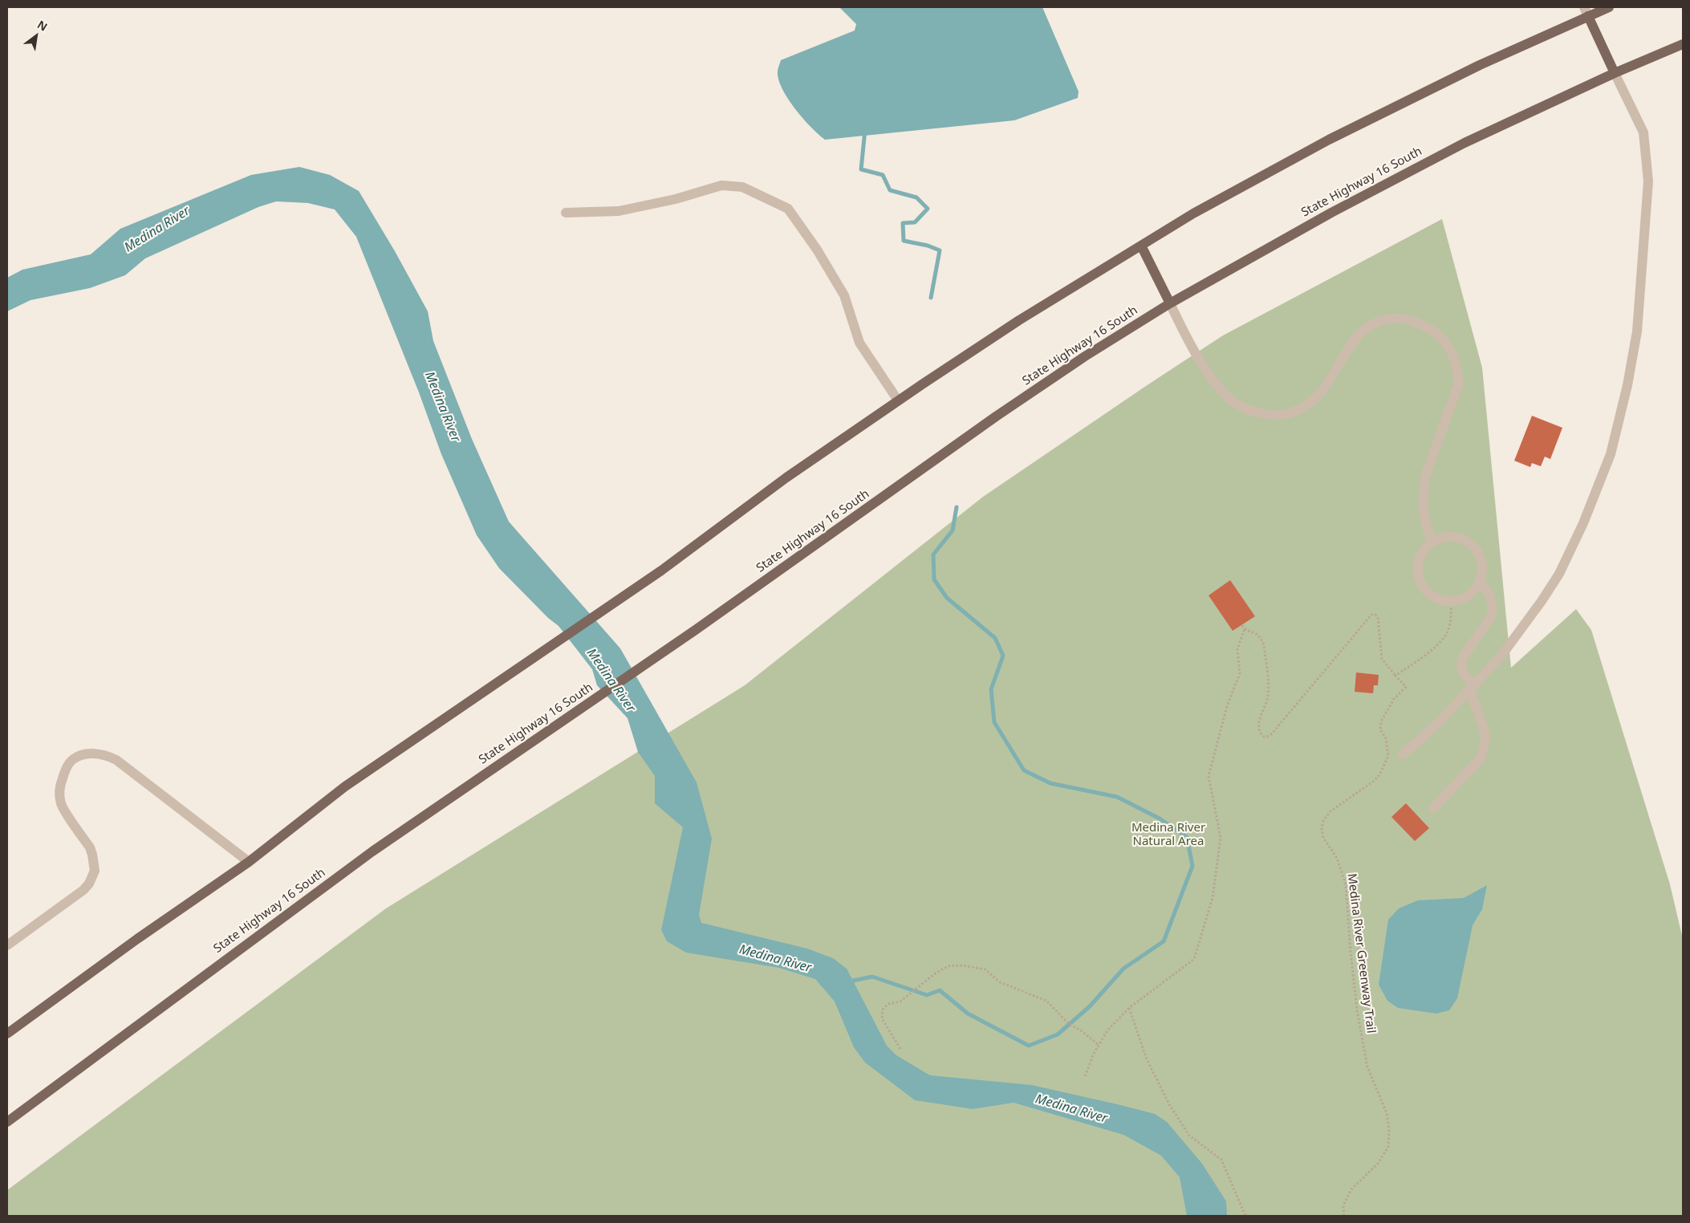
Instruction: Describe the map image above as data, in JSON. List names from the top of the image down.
{
  "streets": {
    "main road": ["State Highway 16 South"],
    "path": ["Medina River Greenway Trail"]
  },
  "water": ["Medina River"],
  "parks": ["Medina River Natural Area"],
  "north": "top right"
}
